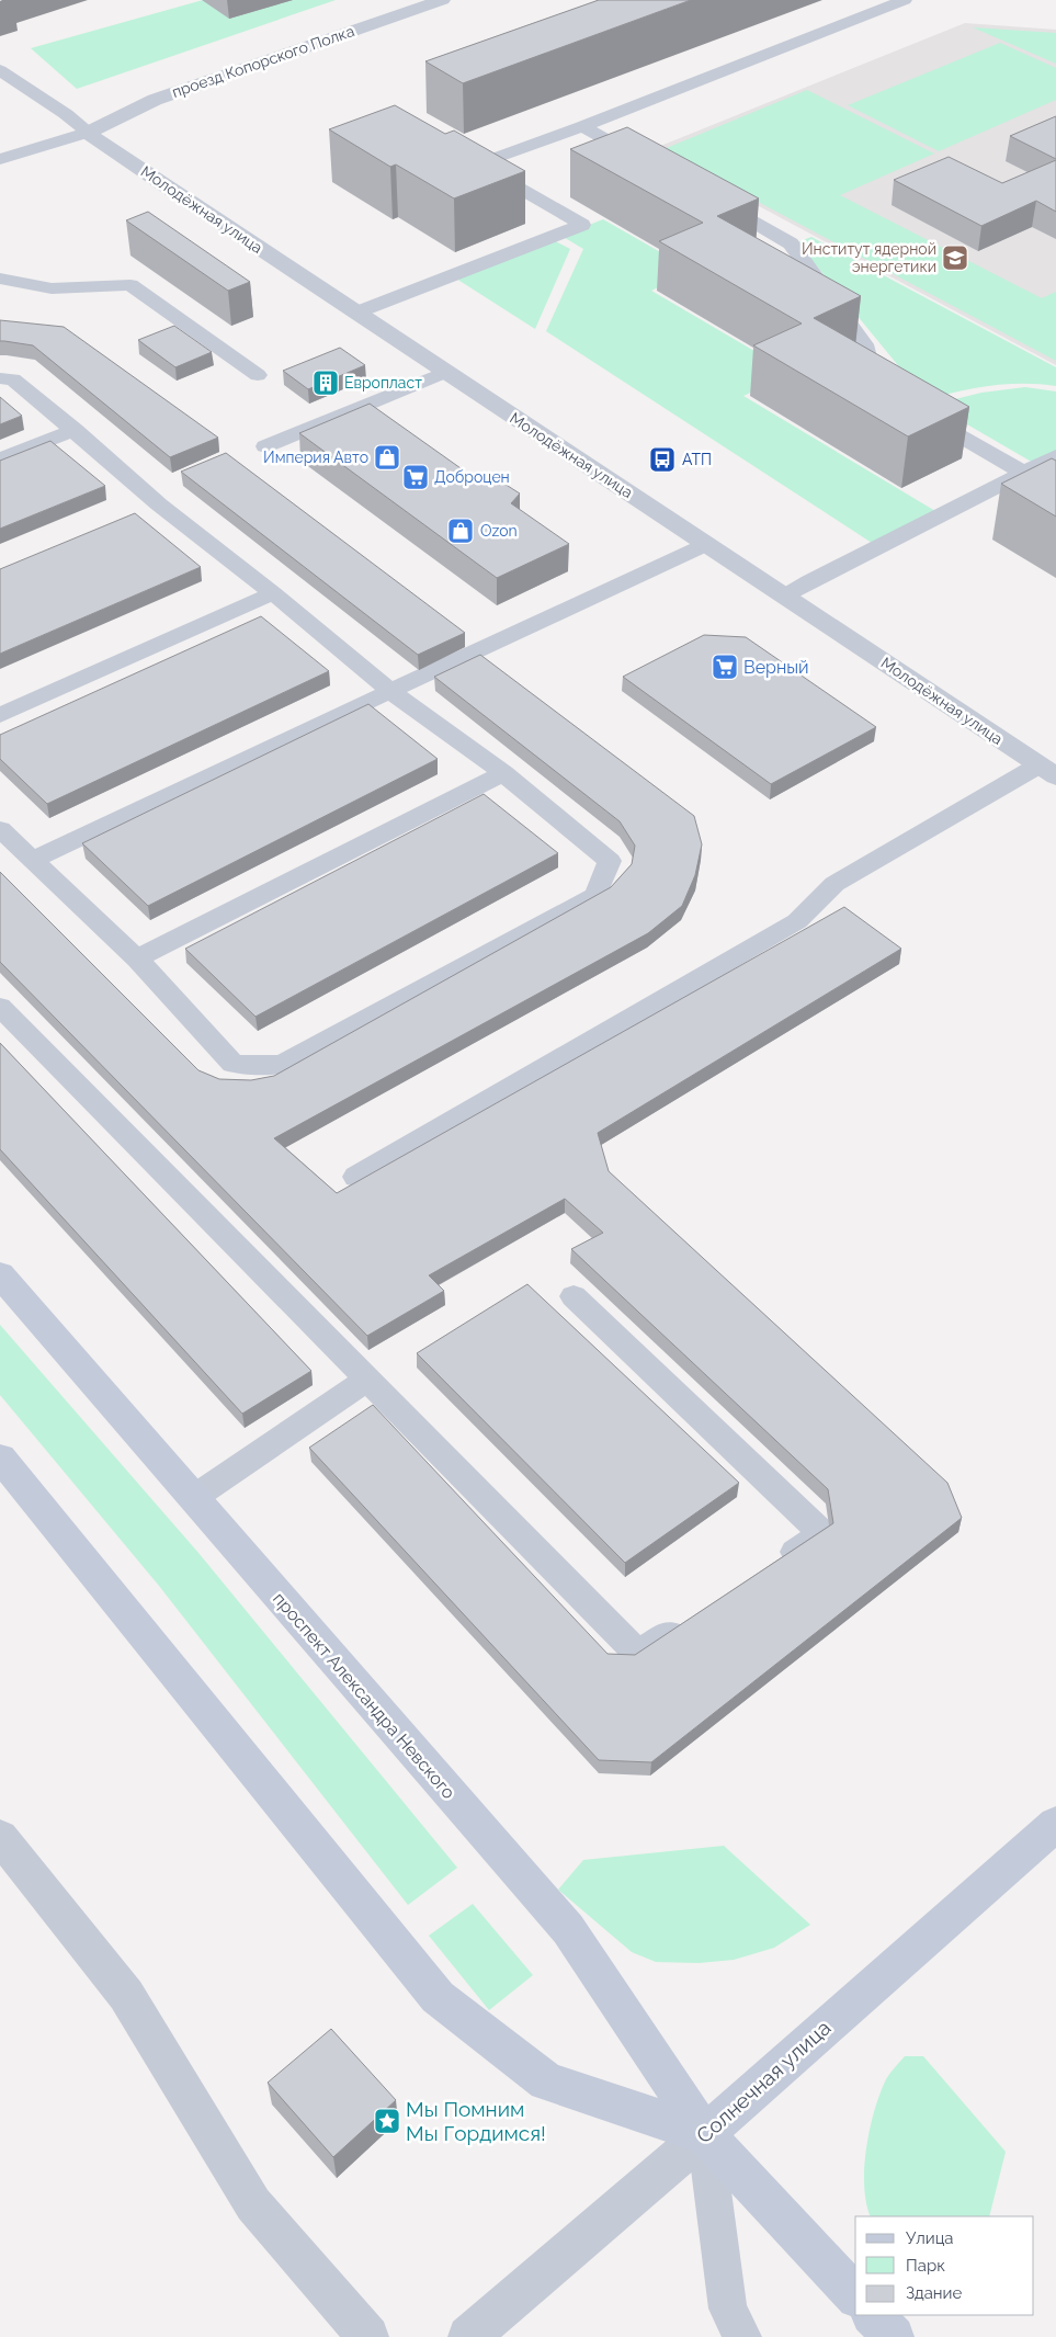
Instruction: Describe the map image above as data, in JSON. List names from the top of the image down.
{
  "streets": {
    "main road": ["проспект Александра Невского", "Солнечная улица"],
    "street": ["проезд Копорского Полка", "Молодёжная улица"]
  },
  "crossings": [
    ["проезд Копорского Полка", "Молодёжная улица"],
    ["проспект Александра Невского", "Солнечная улица"]
  ],
  "places": {
    "school or university": ["Институт ядерной энергетики"],
    "building": ["Европласт"],
    "shop": ["Империя Авто", "Ozon"],
    "bus stop": ["АТП"],
    "supermarket": ["Доброцен", "Верный"],
    "place": ["Мы Помним Мы Гордимся!"]
  },
  "legend": ["Улица", "Парк", "Здание"]
}
